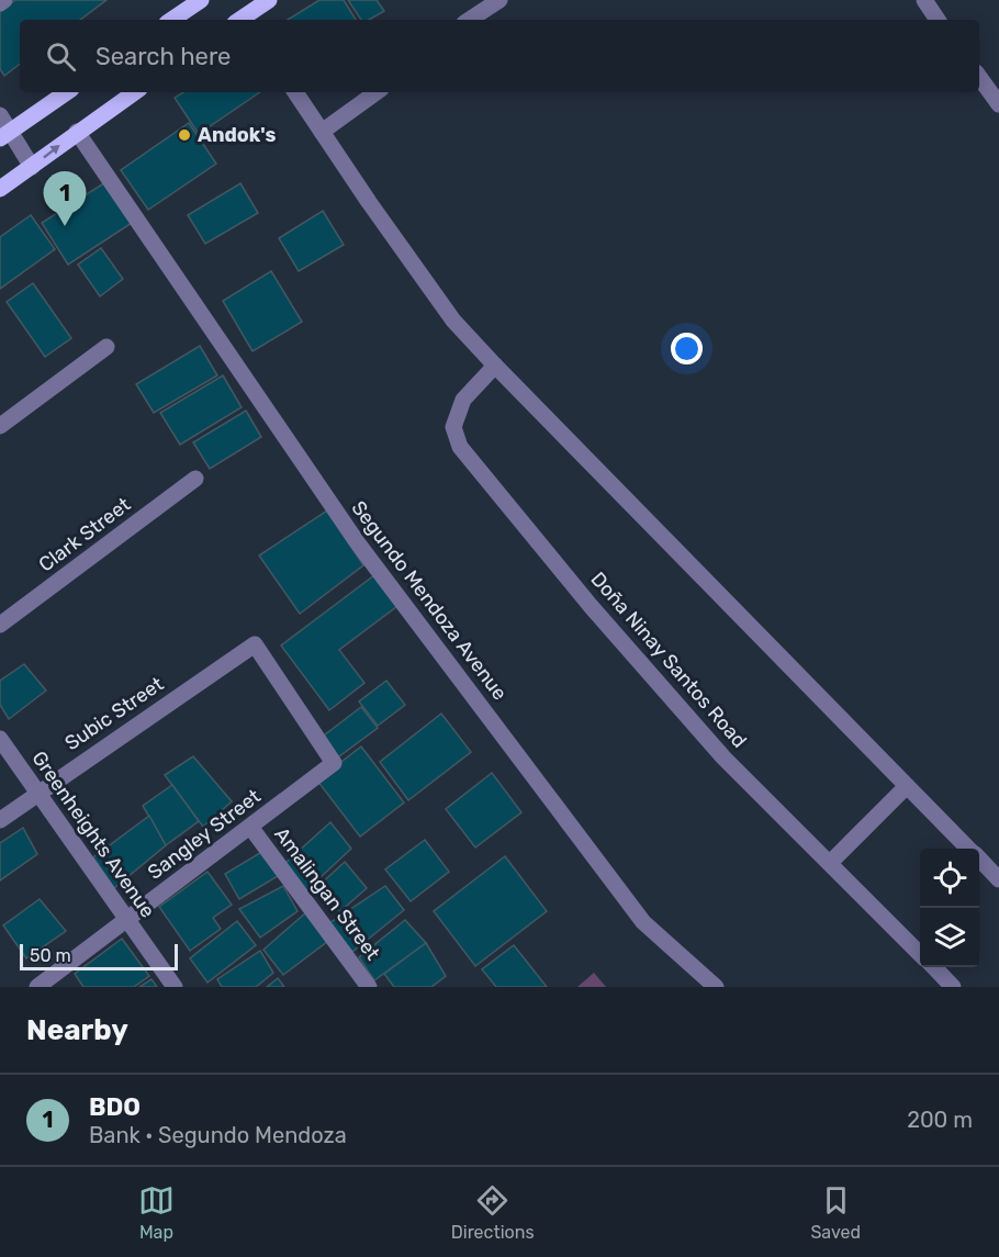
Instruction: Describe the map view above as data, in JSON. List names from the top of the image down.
{
  "streets": {
    "street": [
      "Clark Street",
      "Segundo Mendoza Avenue",
      "Doña Ninay Santos Road",
      "Subic Street",
      "Greenheights Avenue",
      "Sangley Street",
      "Amalingan Street"
    ]
  },
  "crossings": [
    ["Subic Street", "Greenheights Avenue"],
    ["Subic Street", "Sangley Street"],
    ["Greenheights Avenue", "Sangley Street"],
    ["Sangley Street", "Amalingan Street"]
  ],
  "places": ["Andok's"],
  "scale_bar": "50 m",
  "page": {
    "search": "Search here",
    "pins": "1",
    "scale": "50 m",
    "heading": "Nearby",
    "list": [
      {
        "mark": "1",
        "name": "BDO",
        "note": "Bank · Segundo Mendoza",
        "value": "200 m"
      }
    ],
    "nav": ["Map", "Directions", "Saved"]
  }
}
